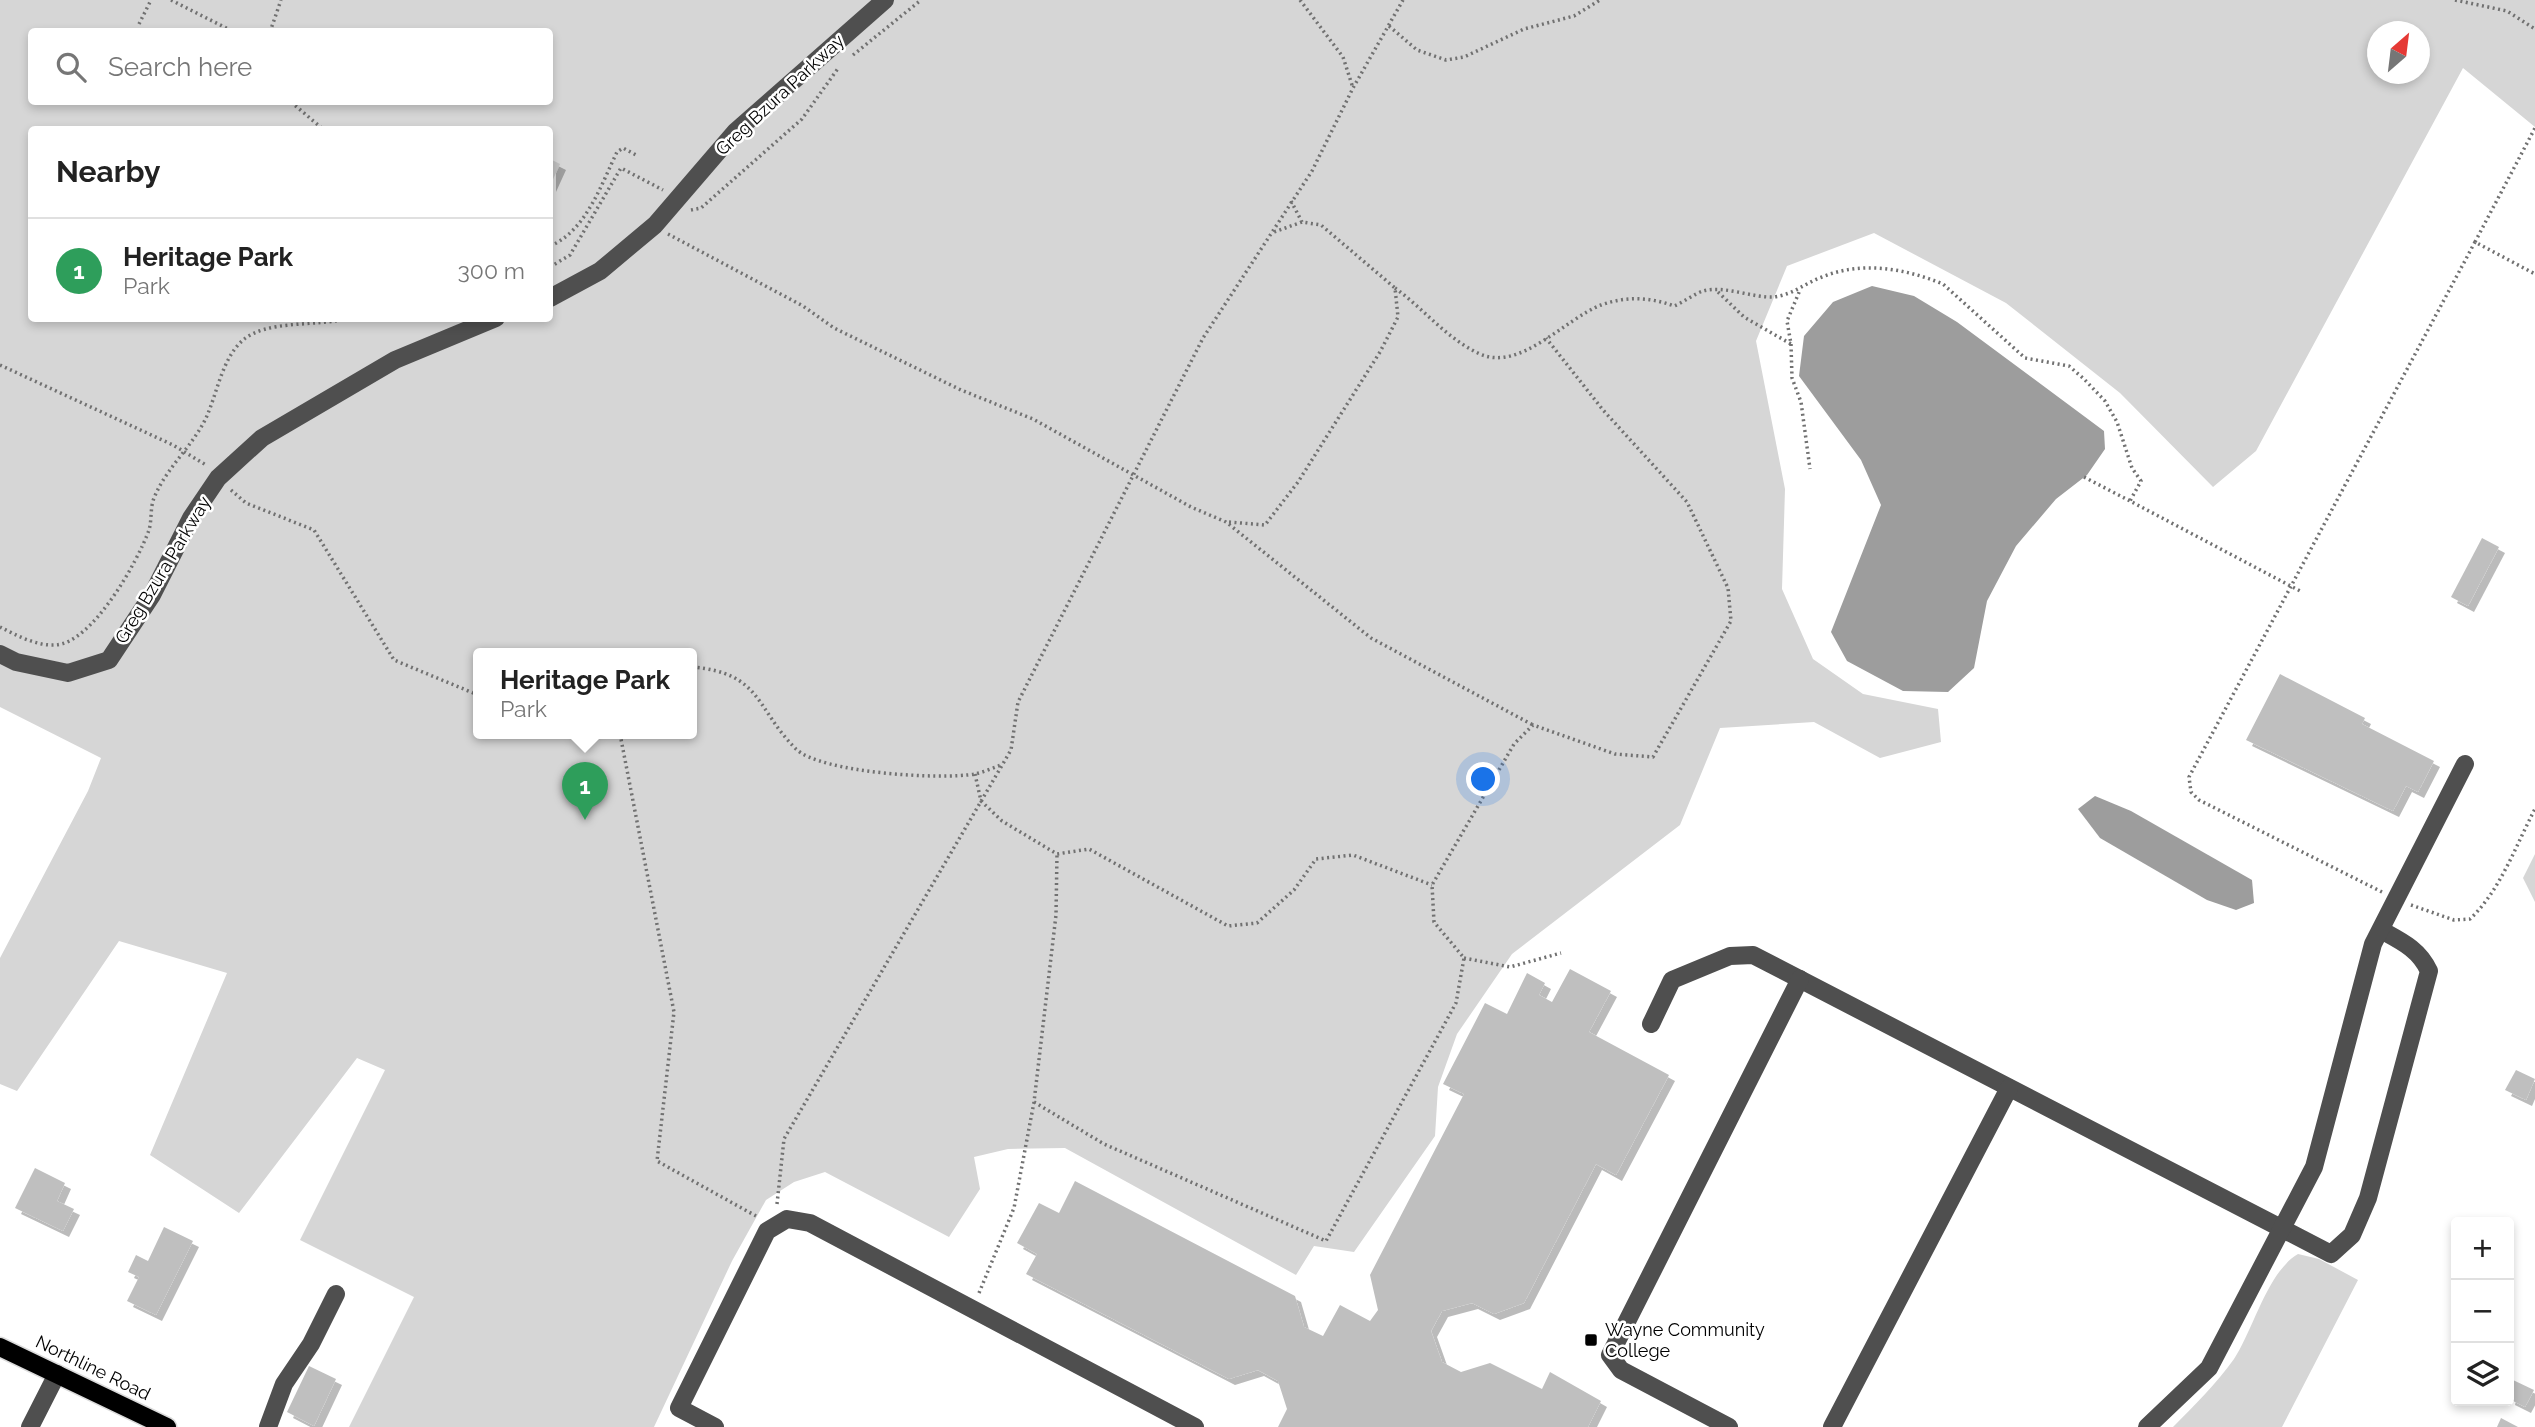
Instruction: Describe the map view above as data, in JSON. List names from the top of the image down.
{
  "streets": {
    "main road": ["Northline Road"],
    "street": ["Greg Bzura Parkway"]
  },
  "places": {
    "transit": ["Wayne Community College"]
  },
  "north": "top right",
  "page": {
    "search": "Search here",
    "heading": "Nearby",
    "list": [
      {
        "mark": "1",
        "name": "Heritage Park",
        "note": "Park",
        "value": "300 m"
      }
    ],
    "popup": ["Heritage Park", "Park"],
    "pins": "1",
    "map_buttons": ["+", "−"]
  }
}
